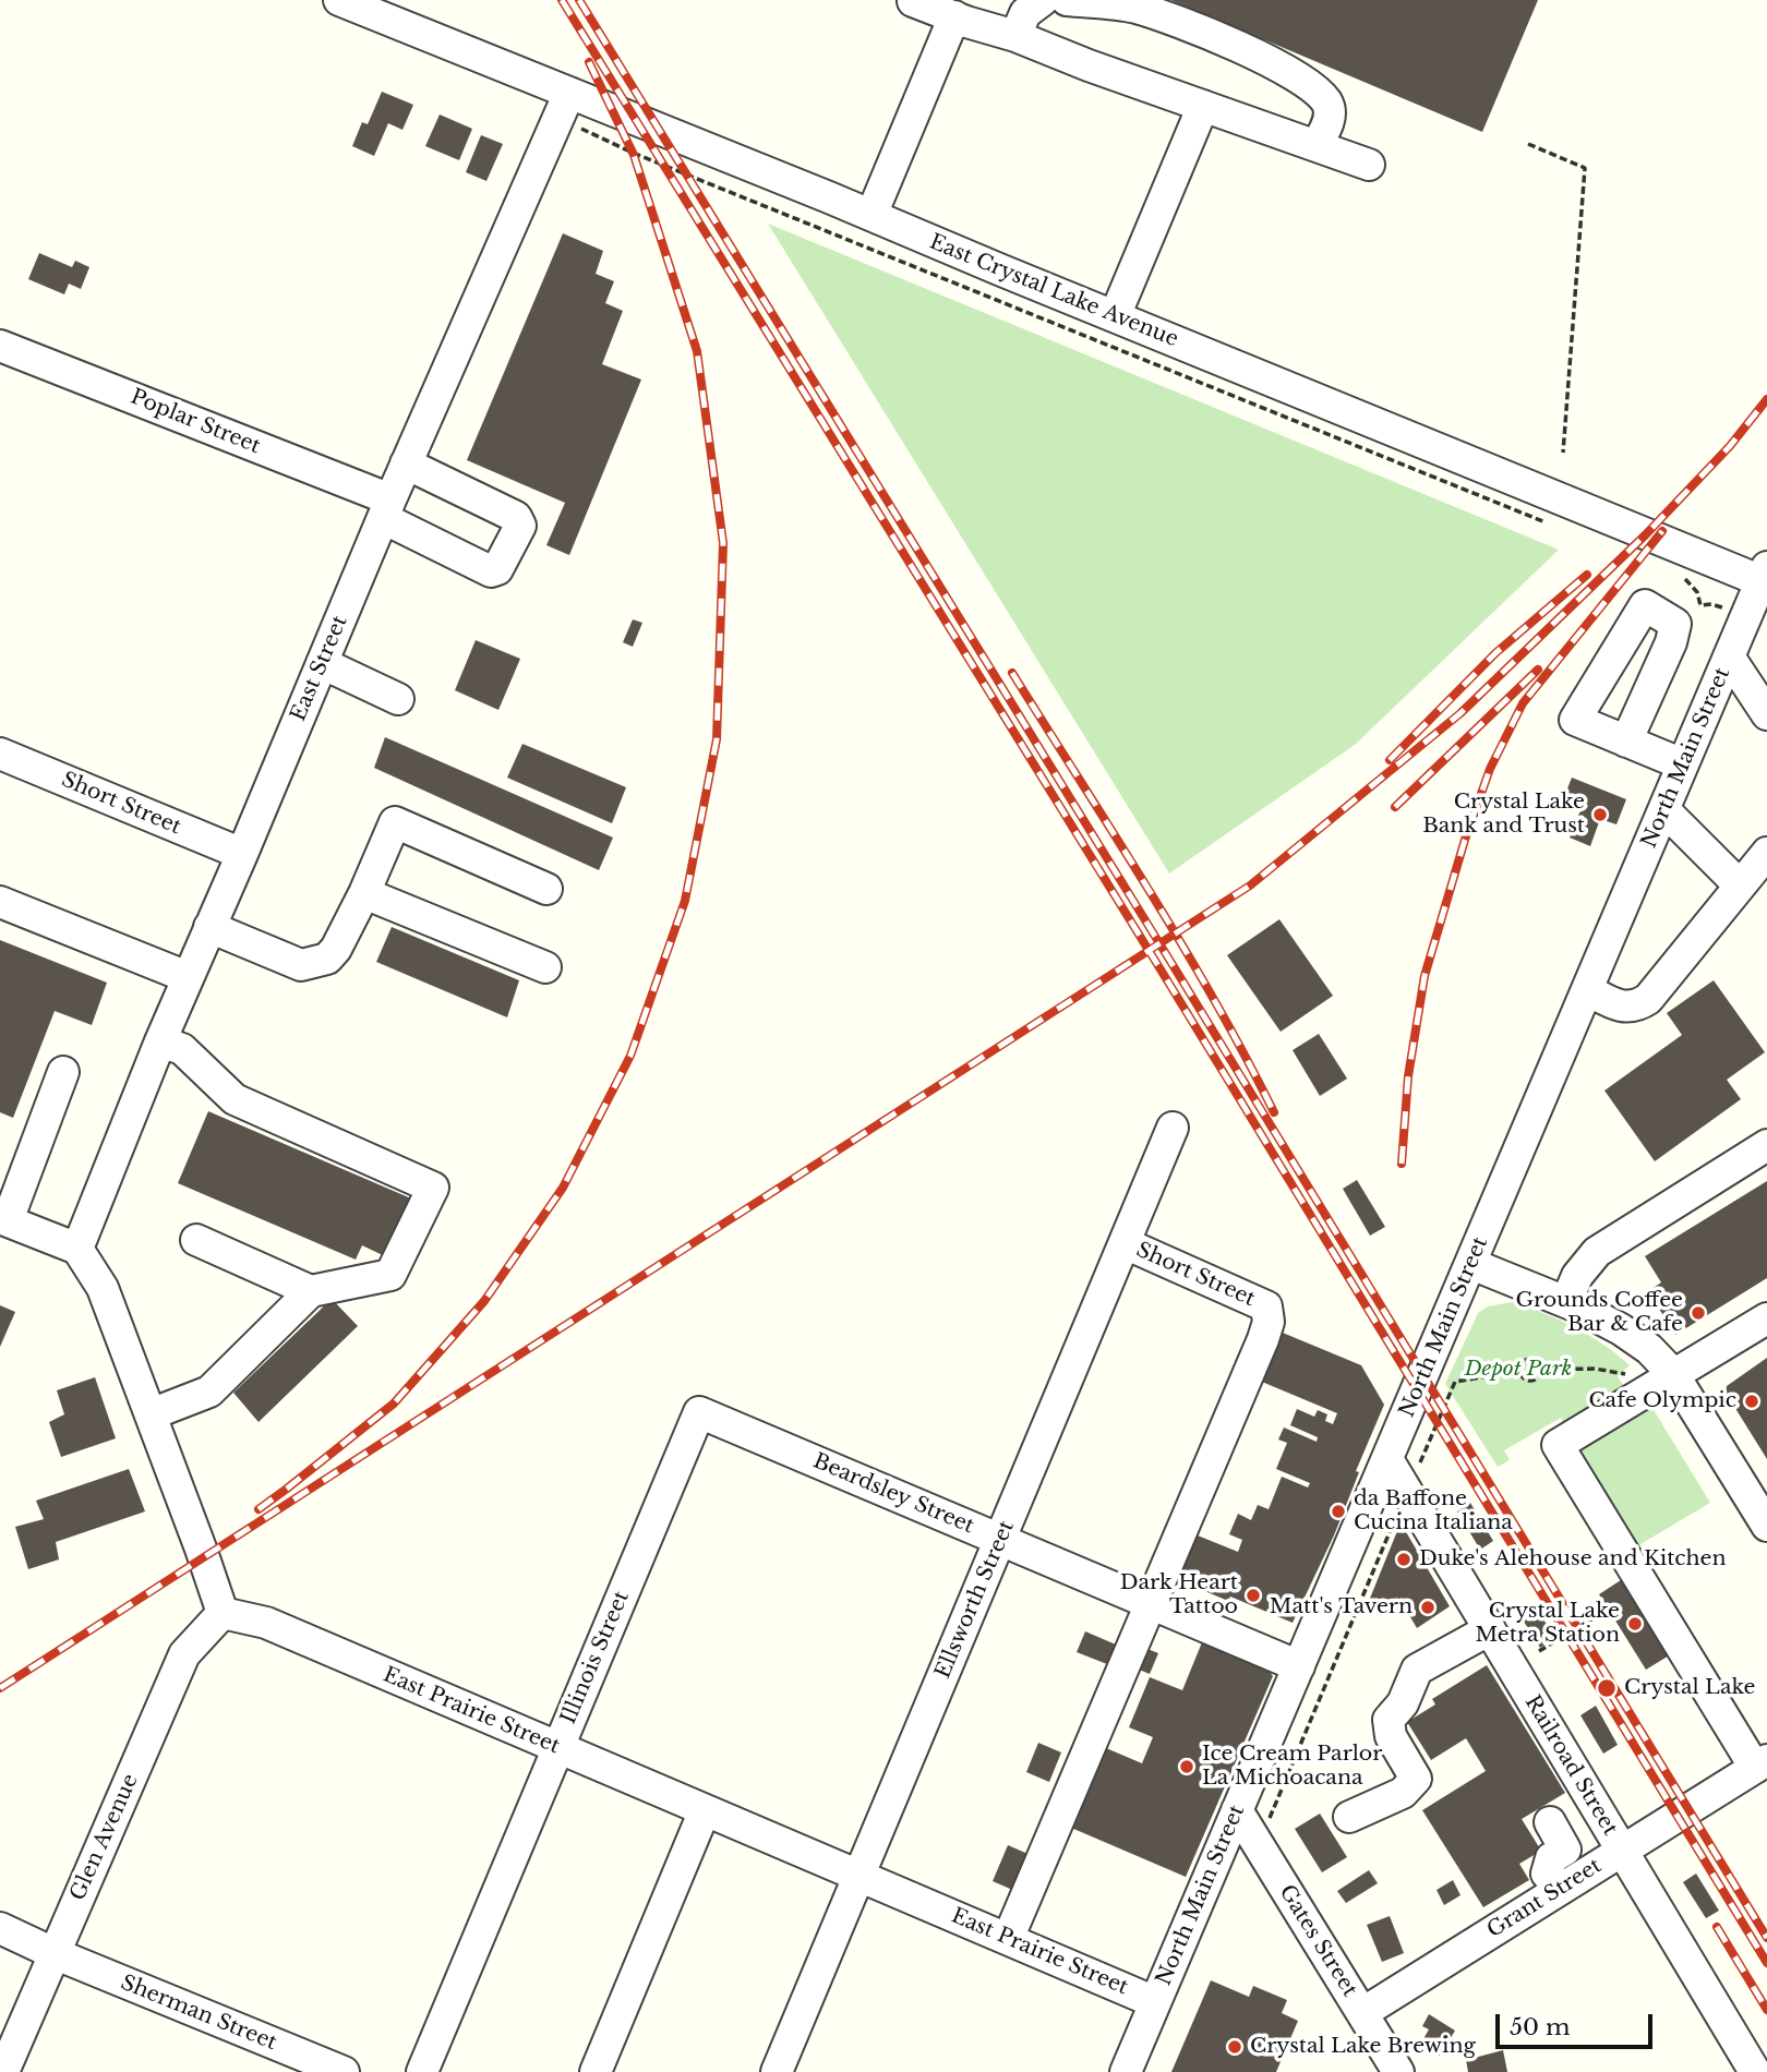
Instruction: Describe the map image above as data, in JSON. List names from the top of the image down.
{
  "streets": {
    "street": [
      "East Crystal Lake Avenue",
      "Poplar Street",
      "East Street",
      "North Main Street",
      "Short Street",
      "Beardsley Street",
      "Ellsworth Street",
      "Illinois Street",
      "East Prairie Street",
      "Railroad Street",
      "Glen Avenue",
      "Grant Street",
      "Gates Street",
      "Sherman Street"
    ]
  },
  "crossings": [
    ["East Crystal Lake Avenue", "East Street"],
    ["East Crystal Lake Avenue", "North Main Street"],
    ["Poplar Street", "East Street"],
    ["East Street", "Short Street"],
    ["North Main Street", "Beardsley Street"],
    ["North Main Street", "East Prairie Street"],
    ["North Main Street", "Railroad Street"],
    ["North Main Street", "Gates Street"],
    ["Short Street", "Beardsley Street"],
    ["Short Street", "Ellsworth Street"],
    ["Beardsley Street", "Ellsworth Street"],
    ["Beardsley Street", "Illinois Street"],
    ["Ellsworth Street", "East Prairie Street"],
    ["Illinois Street", "East Prairie Street"],
    ["East Prairie Street", "Glen Avenue"],
    ["Railroad Street", "Grant Street"],
    ["Glen Avenue", "Sherman Street"],
    ["Grant Street", "Gates Street"]
  ],
  "parks": ["Depot Park"],
  "places": [
    "Crystal Lake Bank and Trust",
    "Grounds Coffee Bar & Cafe",
    "Cafe Olympic",
    "da Baffone Cucina Italiana",
    "Duke's Alehouse and Kitchen",
    "Dark Heart Tattoo",
    "Matt's Tavern",
    "Crystal Lake Metra Station",
    "Crystal Lake",
    "Ice Cream Parlor La Michoacana",
    "Crystal Lake Brewing"
  ],
  "scale_bar": "50 m"
}
